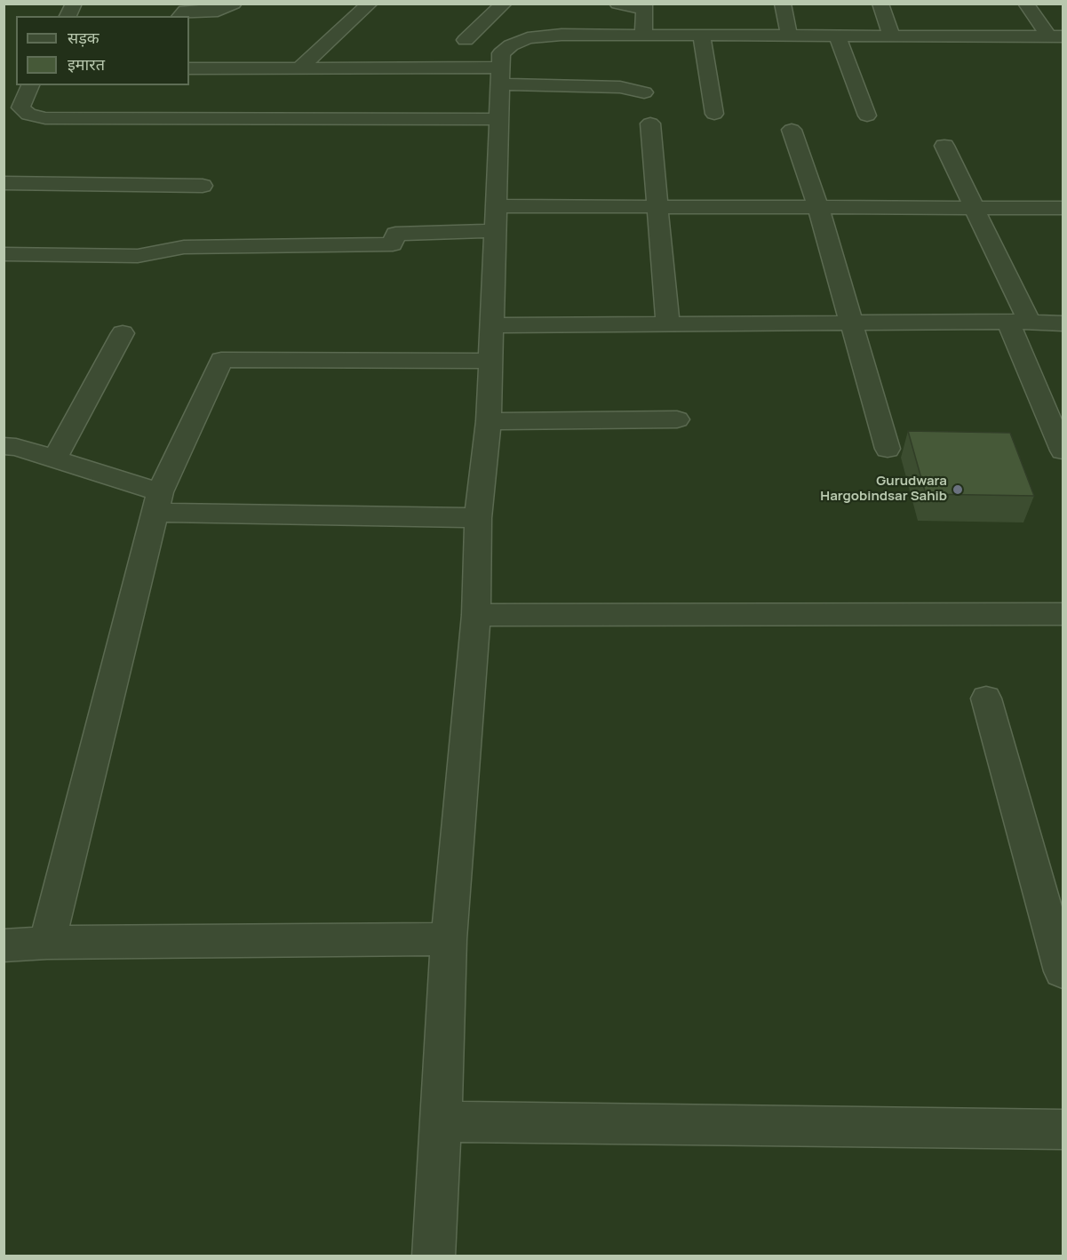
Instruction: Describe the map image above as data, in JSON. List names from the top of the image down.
{
  "places": ["Gurudwara Hargobindsar Sahib"],
  "legend": ["सड़क", "इमारत"]
}
